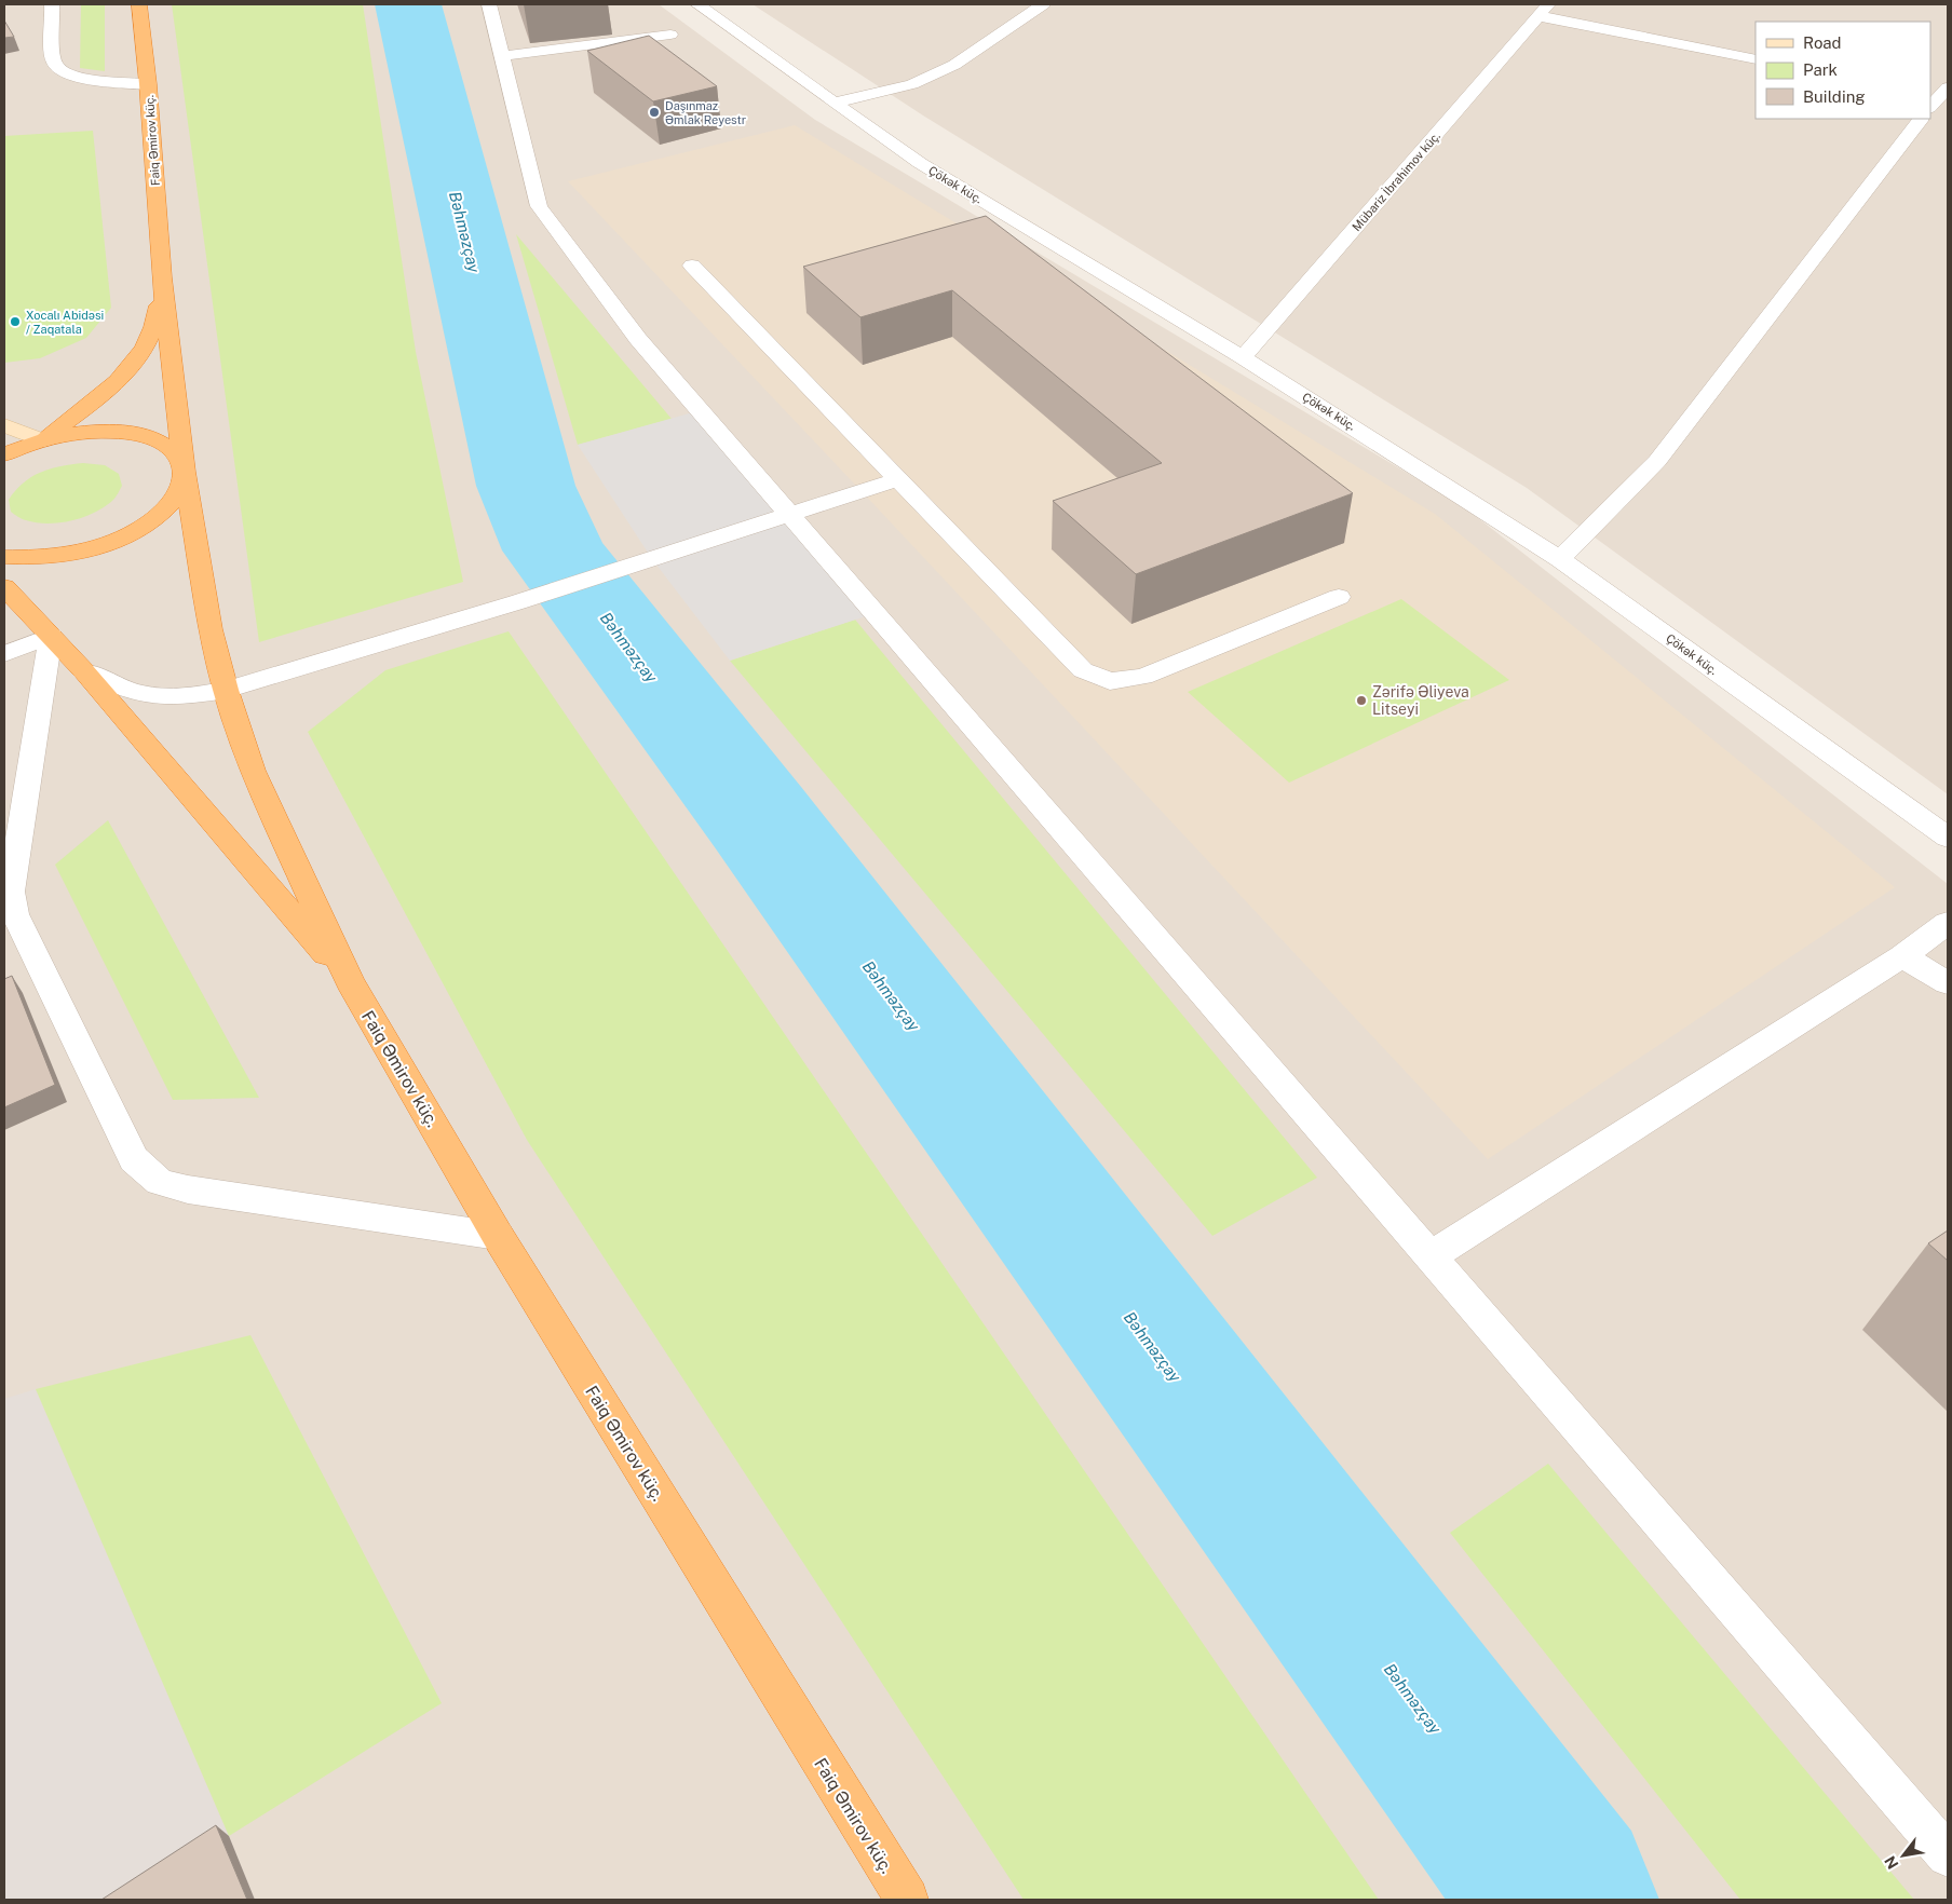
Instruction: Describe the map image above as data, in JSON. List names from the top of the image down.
{
  "streets": {
    "highway": ["Faiq Əmirov küç."],
    "street": ["Mübariz İbrahimov küç.", "Çökək küç."]
  },
  "crossings": [
    ["Mübariz İbrahimov küç.", "Çökək küç."]
  ],
  "water": ["Bəhməzçay"],
  "places": ["Daşınmaz Əmlak Reyestr", "Xocalı Abidəsi / Zaqatala", "Zərifə Əliyeva Litseyi"],
  "legend": ["Road", "Park", "Building"],
  "north": "bottom left"
}
